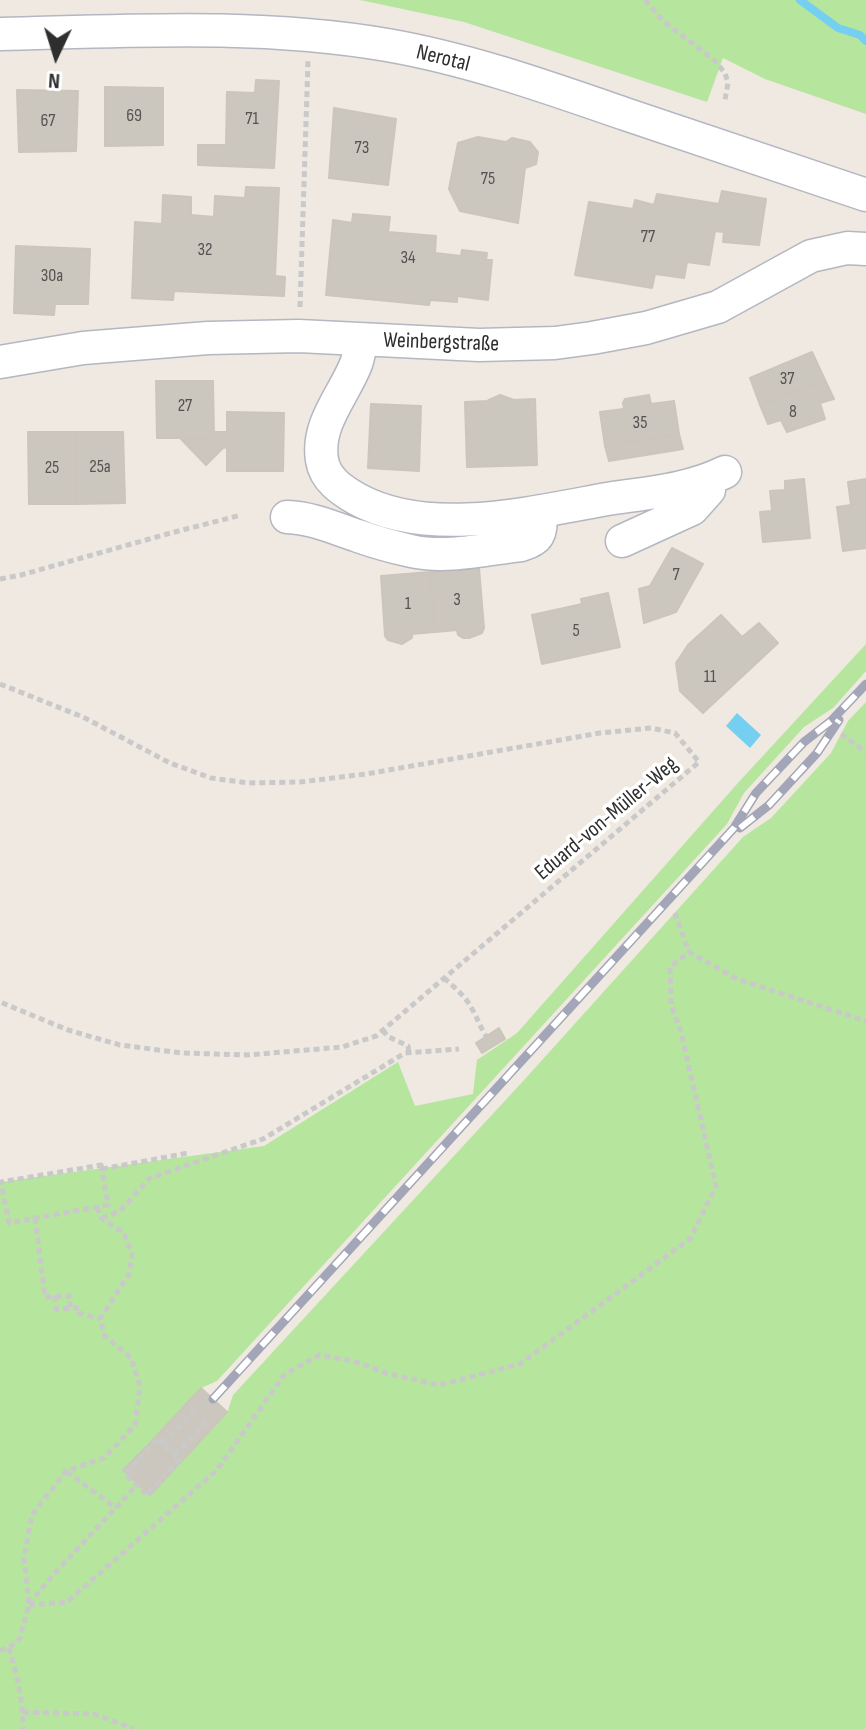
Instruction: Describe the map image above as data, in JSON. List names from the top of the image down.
{
  "streets": {
    "street": ["Nerotal", "Weinbergstraße"],
    "path": ["Eduard-von-Müller-Weg"]
  },
  "house_numbers": [
    "69",
    "71",
    "67",
    "73",
    "75",
    "77",
    "32",
    "34",
    "30a",
    "37",
    "27",
    "8",
    "35",
    "25a",
    "25",
    "7",
    "3",
    "1",
    "5",
    "11"
  ],
  "north": "bottom"
}
